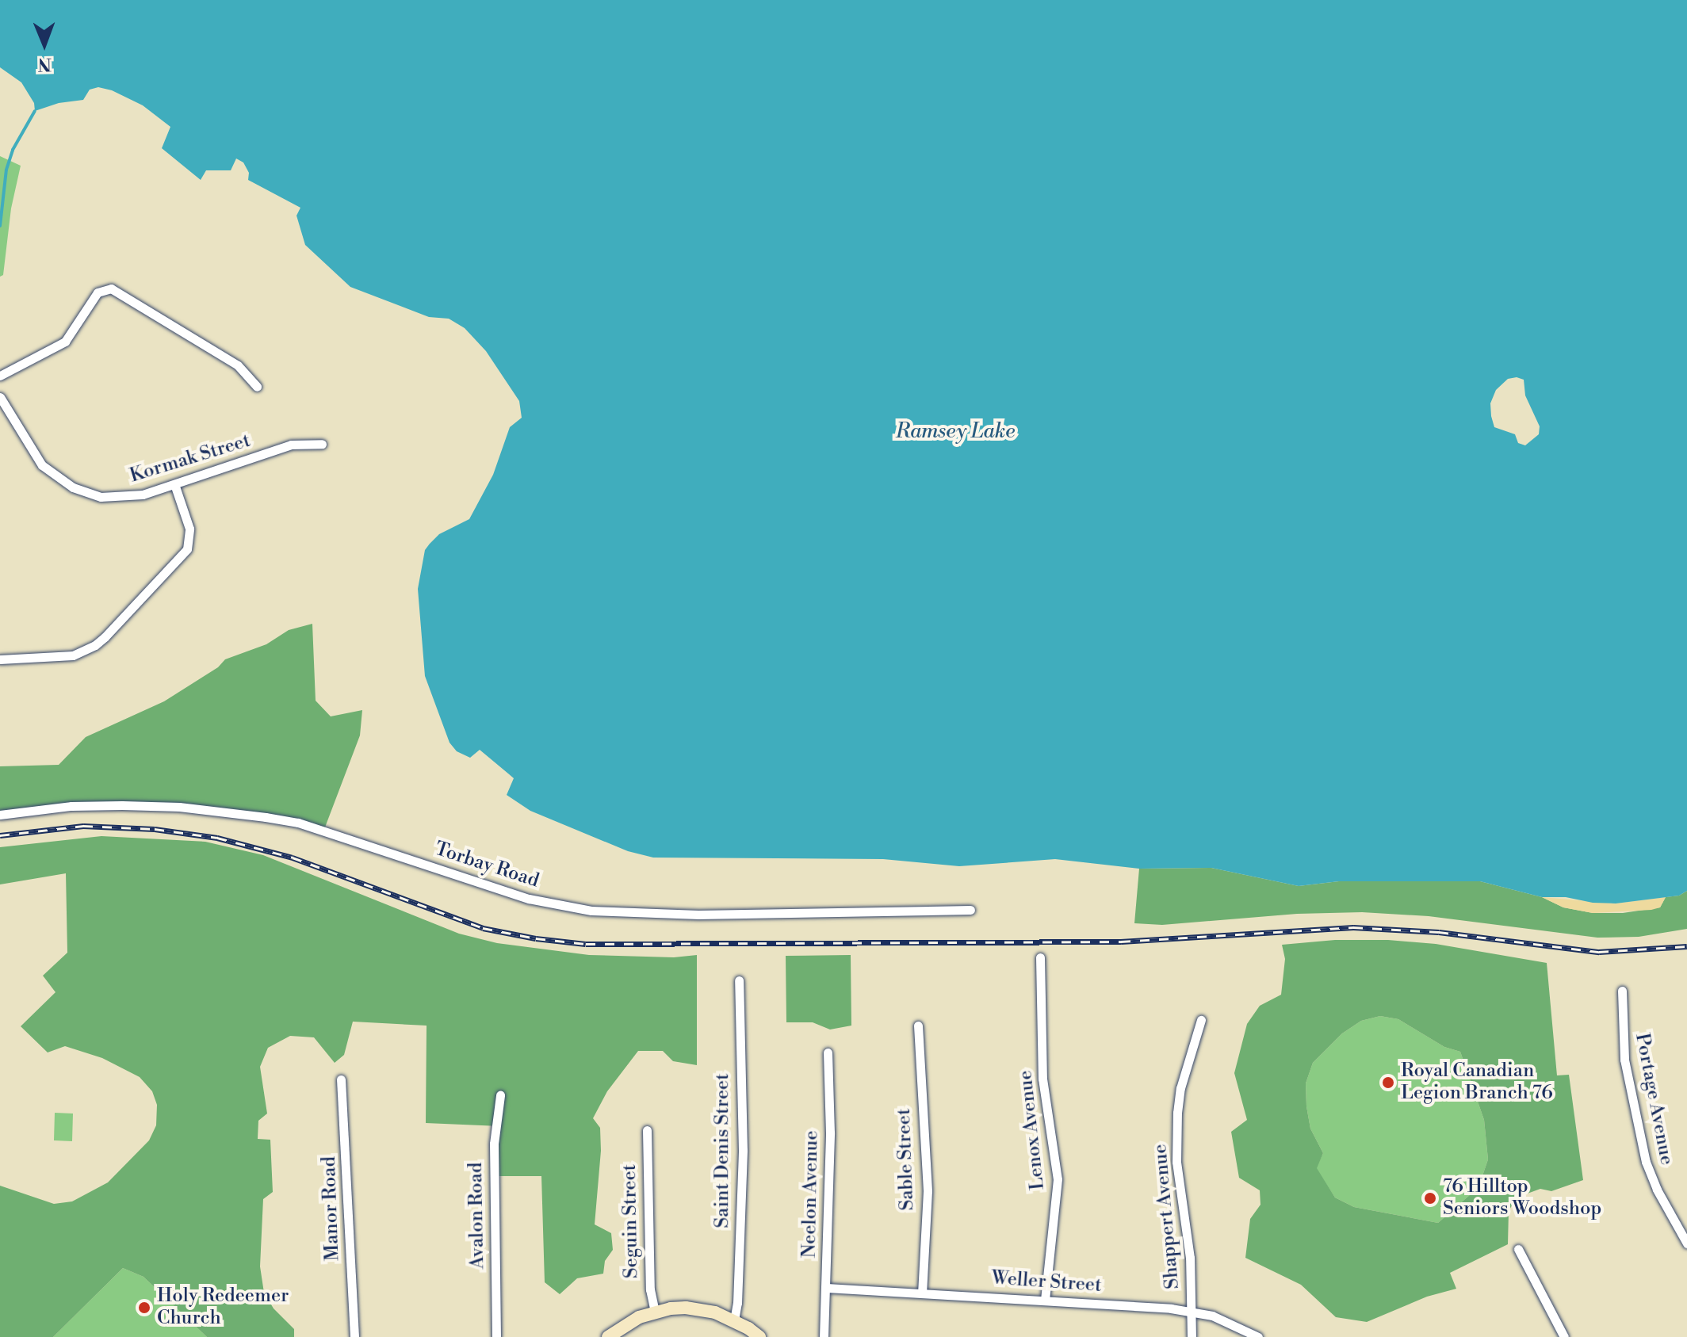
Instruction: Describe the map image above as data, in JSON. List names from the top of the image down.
{
  "streets": {
    "street": [
      "Kormak Street",
      "Torbay Road",
      "Portage Avenue",
      "Lenox Avenue",
      "Saint Denis Street",
      "Sable Street",
      "Neelon Avenue",
      "Manor Road",
      "Avalon Road",
      "Shappert Avenue",
      "Seguin Street",
      "Weller Street"
    ]
  },
  "crossings": [
    ["Lenox Avenue", "Weller Street"],
    ["Sable Street", "Weller Street"],
    ["Neelon Avenue", "Weller Street"],
    ["Shappert Avenue", "Weller Street"]
  ],
  "water": ["Ramsey Lake"],
  "places": ["Royal Canadian Legion Branch 76", "76 Hilltop Seniors Woodshop", "Holy Redeemer Church"],
  "north": "bottom"
}
